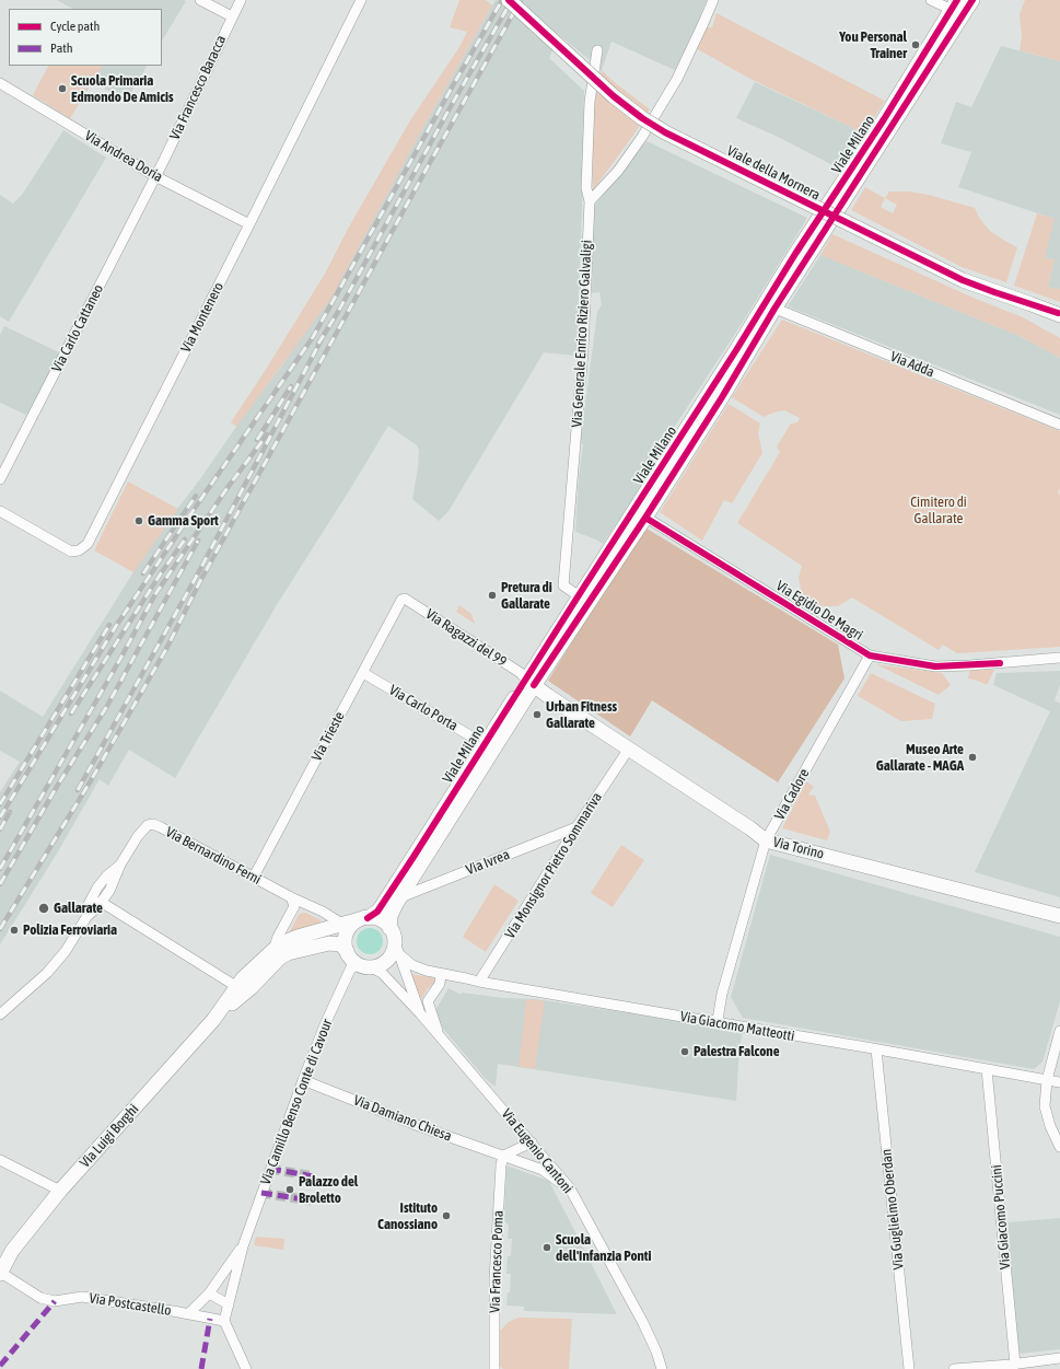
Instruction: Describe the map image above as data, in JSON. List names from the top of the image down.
{
  "streets": {
    "street": [
      "Via Francesco Baracca",
      "Viale Milano",
      "Via Andrea Doria",
      "Viale della Mornera",
      "Via Montenero",
      "Via Carlo Cattaneo",
      "Via Generale Enrico Riziero Galvaligi",
      "Via Adda",
      "Via Egidio De Magri",
      "Via Ragazzi del 99",
      "Via Carlo Porta",
      "Via Trieste",
      "Via Cadore",
      "Via Torino",
      "Via Bernardino Ferni",
      "Via Ivrea",
      "Via Monsignor Pietro Sommariva",
      "Via Giacomo Matteotti",
      "Via Camillo Benso Conte di Cavour",
      "Via Damiano Chiesa",
      "Via Luigi Borghi",
      "Via Eugenio Cantoni",
      "Via Guglielmo Oberdan",
      "Via Giacomo Puccini",
      "Via Francesco Poma",
      "Via Postcastello"
    ]
  },
  "crossings": [
    ["Via Francesco Baracca", "Via Andrea Doria"],
    ["Via Francesco Baracca", "Via Carlo Cattaneo"],
    ["Viale Milano", "Via Generale Enrico Riziero Galvaligi"],
    ["Viale Milano", "Via Adda"],
    ["Viale Milano", "Via Egidio De Magri"],
    ["Viale Milano", "Via Ragazzi del 99"],
    ["Viale Milano", "Via Carlo Porta"],
    ["Viale Milano", "Via Torino"],
    ["Viale Milano", "Via Ivrea"],
    ["Viale Milano", "Via Giacomo Matteotti"],
    ["Viale Milano", "Via Camillo Benso Conte di Cavour"],
    ["Viale Milano", "Via Luigi Borghi"],
    ["Viale Milano", "Via Eugenio Cantoni"],
    ["Via Andrea Doria", "Via Montenero"],
    ["Via Andrea Doria", "Via Carlo Cattaneo"],
    ["Via Egidio De Magri", "Via Cadore"],
    ["Via Ragazzi del 99", "Via Trieste"],
    ["Via Ragazzi del 99", "Via Torino"],
    ["Via Carlo Porta", "Via Trieste"],
    ["Via Trieste", "Via Bernardino Ferni"],
    ["Via Cadore", "Via Torino"],
    ["Via Cadore", "Via Giacomo Matteotti"],
    ["Via Torino", "Via Monsignor Pietro Sommariva"],
    ["Via Bernardino Ferni", "Via Luigi Borghi"],
    ["Via Ivrea", "Via Monsignor Pietro Sommariva"],
    ["Via Monsignor Pietro Sommariva", "Via Giacomo Matteotti"],
    ["Via Giacomo Matteotti", "Via Camillo Benso Conte di Cavour"],
    ["Via Giacomo Matteotti", "Via Luigi Borghi"],
    ["Via Giacomo Matteotti", "Via Eugenio Cantoni"],
    ["Via Giacomo Matteotti", "Via Guglielmo Oberdan"],
    ["Via Giacomo Matteotti", "Via Giacomo Puccini"],
    ["Via Camillo Benso Conte di Cavour", "Via Damiano Chiesa"],
    ["Via Camillo Benso Conte di Cavour", "Via Luigi Borghi"],
    ["Via Camillo Benso Conte di Cavour", "Via Eugenio Cantoni"],
    ["Via Damiano Chiesa", "Via Eugenio Cantoni"],
    ["Via Damiano Chiesa", "Via Francesco Poma"],
    ["Via Luigi Borghi", "Via Eugenio Cantoni"],
    ["Via Luigi Borghi", "Via Postcastello"]
  ],
  "parks": ["Cimitero di Gallarate"],
  "places": [
    "You Personal Trainer",
    "Scuola Primaria Edmondo De Amicis",
    "Gamma Sport",
    "Pretura di Gallarate",
    "Urban Fitness Gallarate",
    "Museo Arte Gallarate - MAGA",
    "Gallarate",
    "Polizia Ferroviaria",
    "Palestra Falcone",
    "Palazzo del Broletto",
    "Istituto Canossiano",
    "Scuola dell'Infanzia Ponti"
  ],
  "legend": ["Cycle path", "Path"]
}
